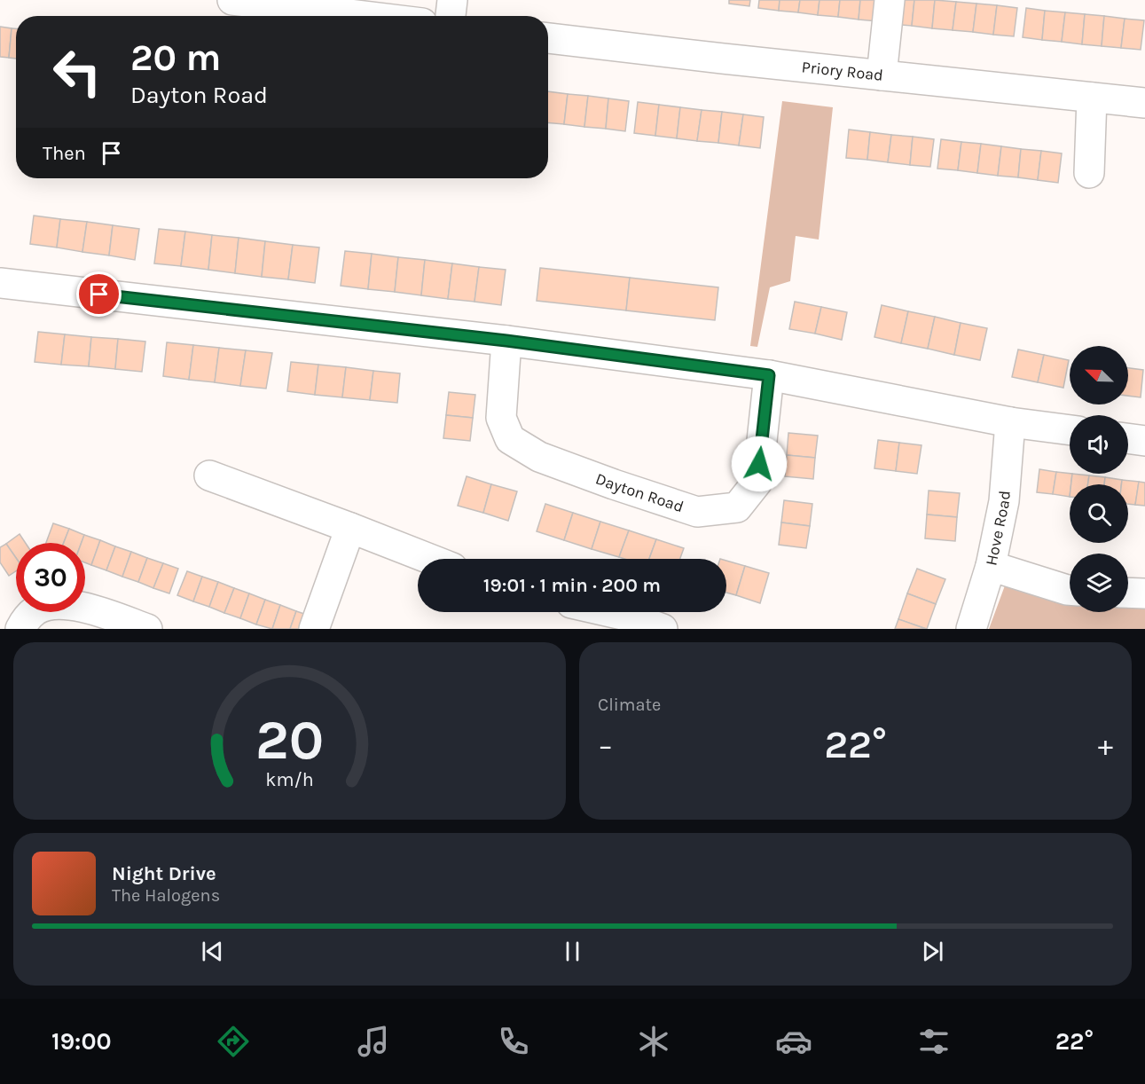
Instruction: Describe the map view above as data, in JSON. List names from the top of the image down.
{
  "streets": {
    "street": ["Priory Road", "Dayton Road", "Hove Road"]
  },
  "north": "top left",
  "page": {
    "turn": ["20 m", "Dayton Road"],
    "then": "Then",
    "limit": "30",
    "trip": "19:01 · 1 min · 200 m",
    "tile": "Climate",
    "heat": ["−", "22°", "+"],
    "song": ["Night Drive", "The Halogens"],
    "tabs": ["19:00", "22°"],
    "gauge": ["20", "km/h"]
  }
}
